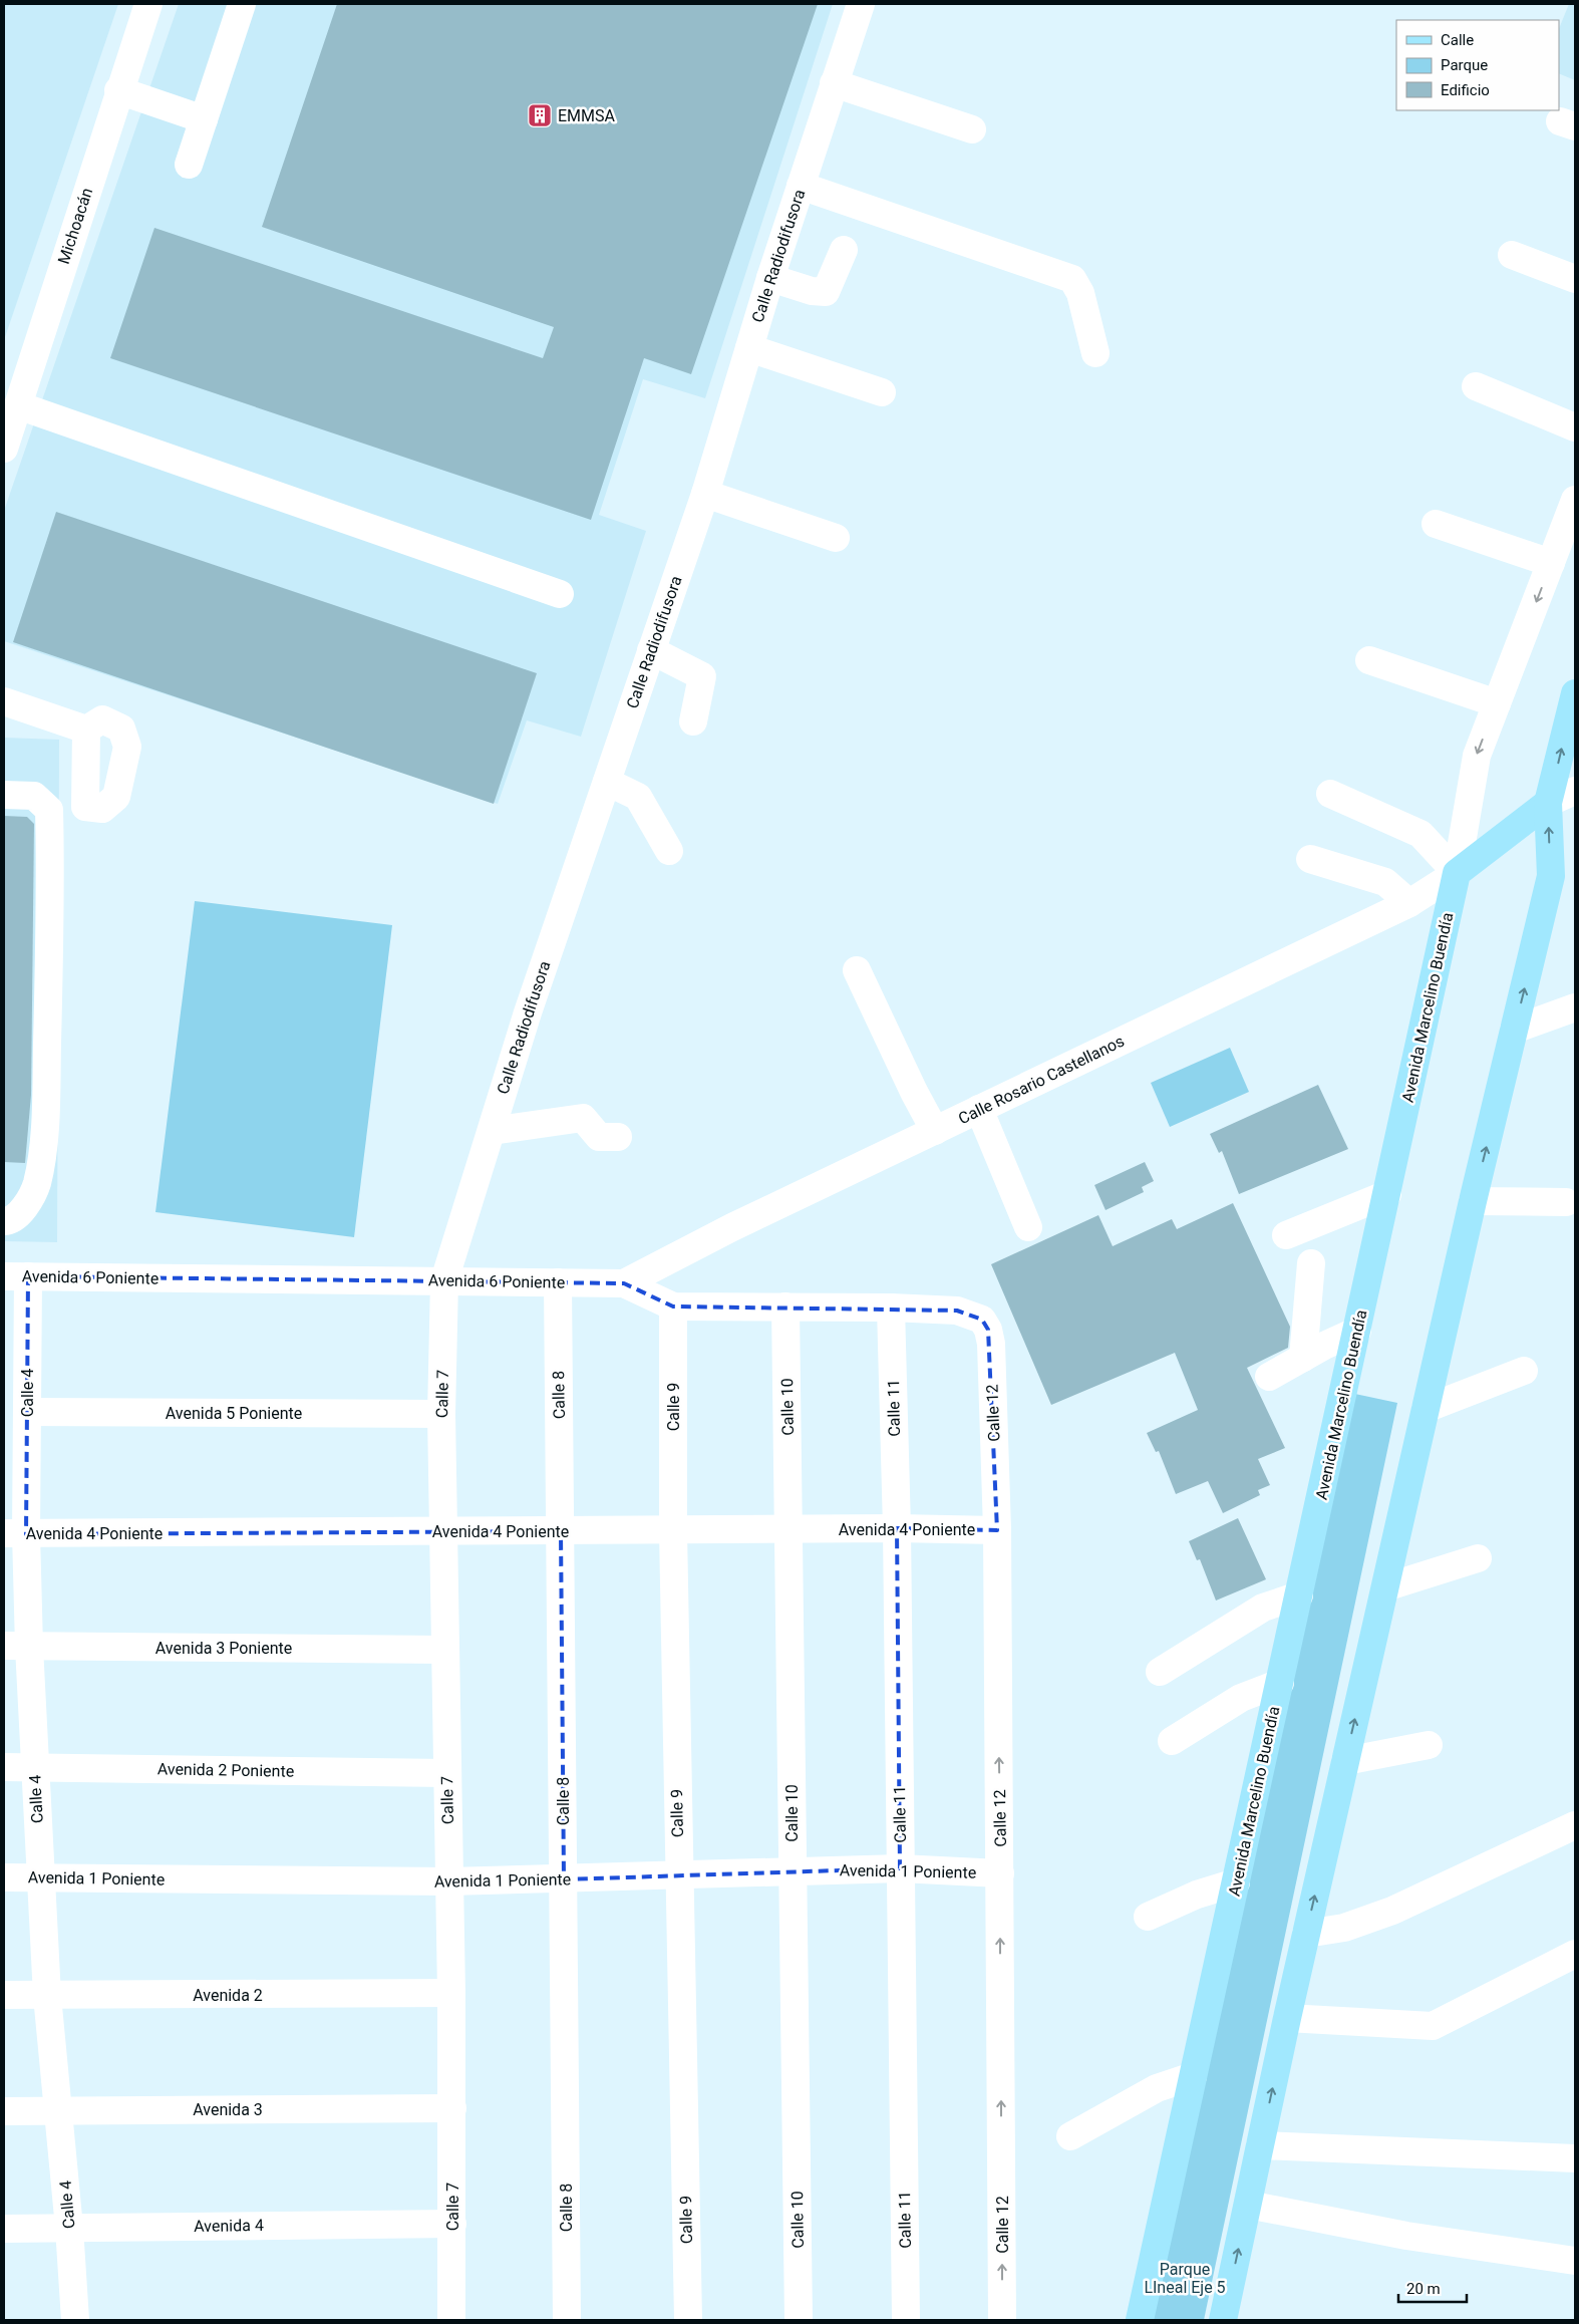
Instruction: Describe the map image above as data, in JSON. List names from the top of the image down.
{
  "streets": {
    "main road": ["Avenida Marcelino Buendía"],
    "street": [
      "Michoacán",
      "Calle Radiodifusora",
      "Calle Rosario Castellanos",
      "Avenida 6 Poniente",
      "Calle 4",
      "Calle 7",
      "Calle 8",
      "Calle 9",
      "Calle 10",
      "Calle 11",
      "Avenida 5 Poniente",
      "Calle 12",
      "Avenida 4 Poniente",
      "Avenida 3 Poniente",
      "Avenida 2 Poniente",
      "Avenida 1 Poniente",
      "Avenida 2",
      "Avenida 3",
      "Avenida 4"
    ]
  },
  "crossings": [
    ["Calle Radiodifusora", "Avenida 6 Poniente"],
    ["Calle Radiodifusora", "Calle 7"],
    ["Avenida Marcelino Buendía", "Calle Rosario Castellanos"],
    ["Calle Rosario Castellanos", "Avenida 6 Poniente"],
    ["Avenida 6 Poniente", "Calle 4"],
    ["Avenida 6 Poniente", "Calle 7"],
    ["Avenida 6 Poniente", "Calle 8"],
    ["Avenida 6 Poniente", "Calle 9"],
    ["Avenida 6 Poniente", "Calle 10"],
    ["Avenida 6 Poniente", "Calle 11"],
    ["Avenida 6 Poniente", "Calle 12"],
    ["Calle 4", "Avenida 5 Poniente"],
    ["Calle 4", "Avenida 4 Poniente"],
    ["Calle 4", "Avenida 3 Poniente"],
    ["Calle 4", "Avenida 2 Poniente"],
    ["Calle 4", "Avenida 1 Poniente"],
    ["Calle 4", "Avenida 2"],
    ["Calle 4", "Avenida 3"],
    ["Calle 4", "Avenida 4"],
    ["Calle 7", "Avenida 5 Poniente"],
    ["Calle 7", "Avenida 4 Poniente"],
    ["Calle 7", "Avenida 3 Poniente"],
    ["Calle 7", "Avenida 2 Poniente"],
    ["Calle 7", "Avenida 1 Poniente"],
    ["Calle 7", "Avenida 2"],
    ["Calle 7", "Avenida 3"],
    ["Calle 7", "Avenida 4"],
    ["Calle 8", "Avenida 4 Poniente"],
    ["Calle 8", "Avenida 1 Poniente"],
    ["Calle 9", "Avenida 4 Poniente"],
    ["Calle 9", "Avenida 1 Poniente"],
    ["Calle 10", "Avenida 4 Poniente"],
    ["Calle 10", "Avenida 1 Poniente"],
    ["Calle 11", "Avenida 4 Poniente"],
    ["Calle 11", "Avenida 1 Poniente"],
    ["Calle 12", "Avenida 4 Poniente"],
    ["Calle 12", "Avenida 1 Poniente"]
  ],
  "one_way": ["Calle 12"],
  "parks": ["Parque LIneal Eje 5"],
  "places": {
    "building": ["EMMSA"]
  },
  "legend": ["Calle", "Parque", "Edificio"],
  "scale_bar": "20 m"
}
